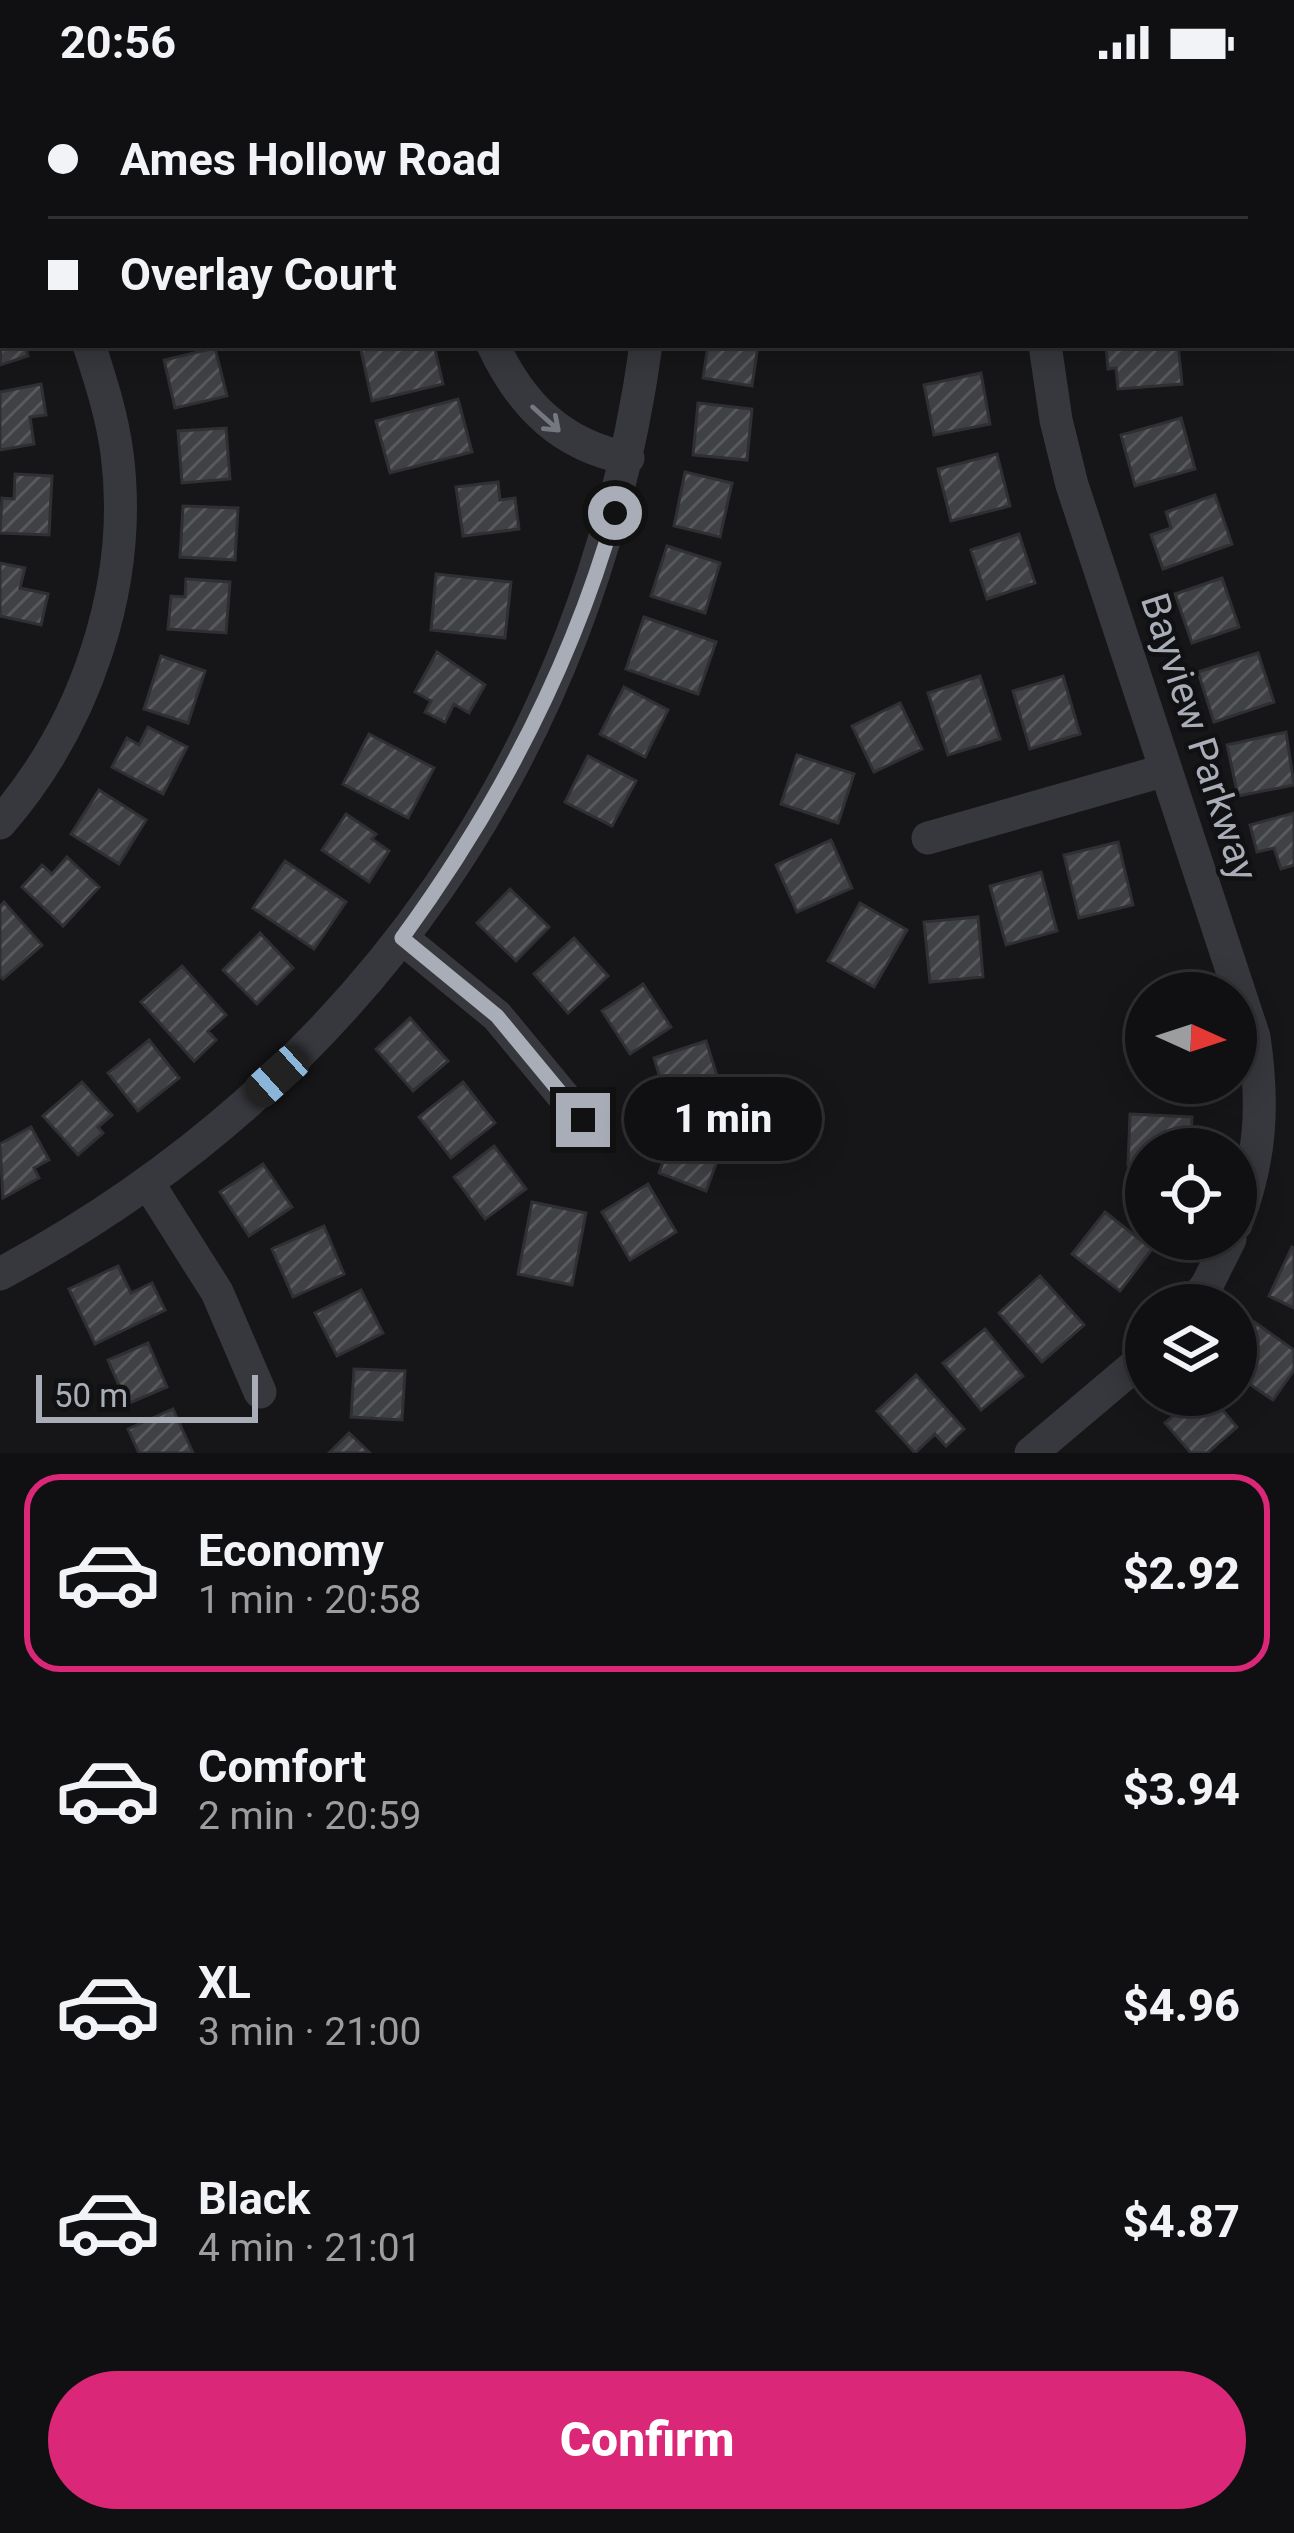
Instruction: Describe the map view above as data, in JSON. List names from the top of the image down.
{
  "streets": {
    "street": ["Bayview Parkway"]
  },
  "scale_bar": "50 m",
  "north": "right",
  "page": {
    "status": "20:56",
    "banner": ["Ames Hollow Road", "Overlay Court"],
    "bubble": "1 min",
    "scale": "50 m",
    "list": [
      {
        "name": "Economy",
        "note": "1 min · 20:58",
        "value": "$2.92"
      },
      {
        "name": "Comfort",
        "note": "2 min · 20:59",
        "value": "$3.94"
      },
      {
        "name": "XL",
        "note": "3 min · 21:00",
        "value": "$4.96"
      },
      {
        "name": "Black",
        "note": "4 min · 21:01",
        "value": "$4.87"
      }
    ],
    "buttons": "Confirm"
  }
}
